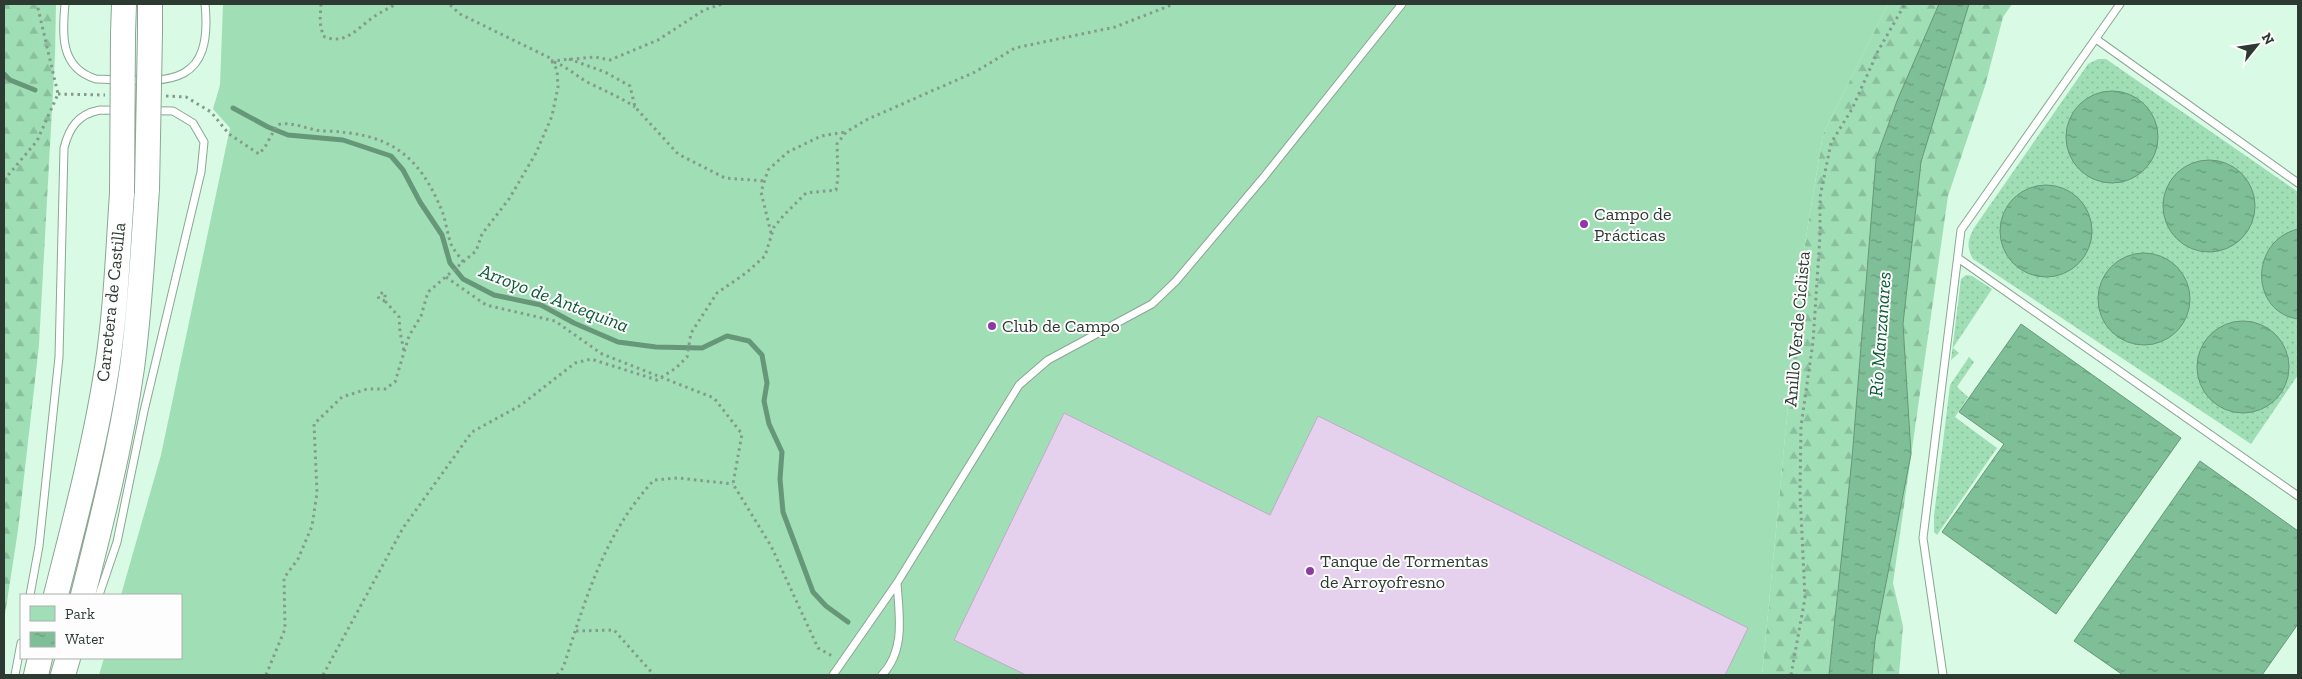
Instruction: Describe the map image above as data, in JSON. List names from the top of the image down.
{
  "streets": {
    "highway": ["Carretera de Castilla"],
    "path": ["Anillo Verde Ciclista"]
  },
  "water": ["Arroyo de Antequina", "Río Manzanares"],
  "places": ["Campo de Prácticas", "Club de Campo", "Tanque de Tormentas de Arroyofresno"],
  "legend": ["Park", "Water"],
  "north": "top right"
}
